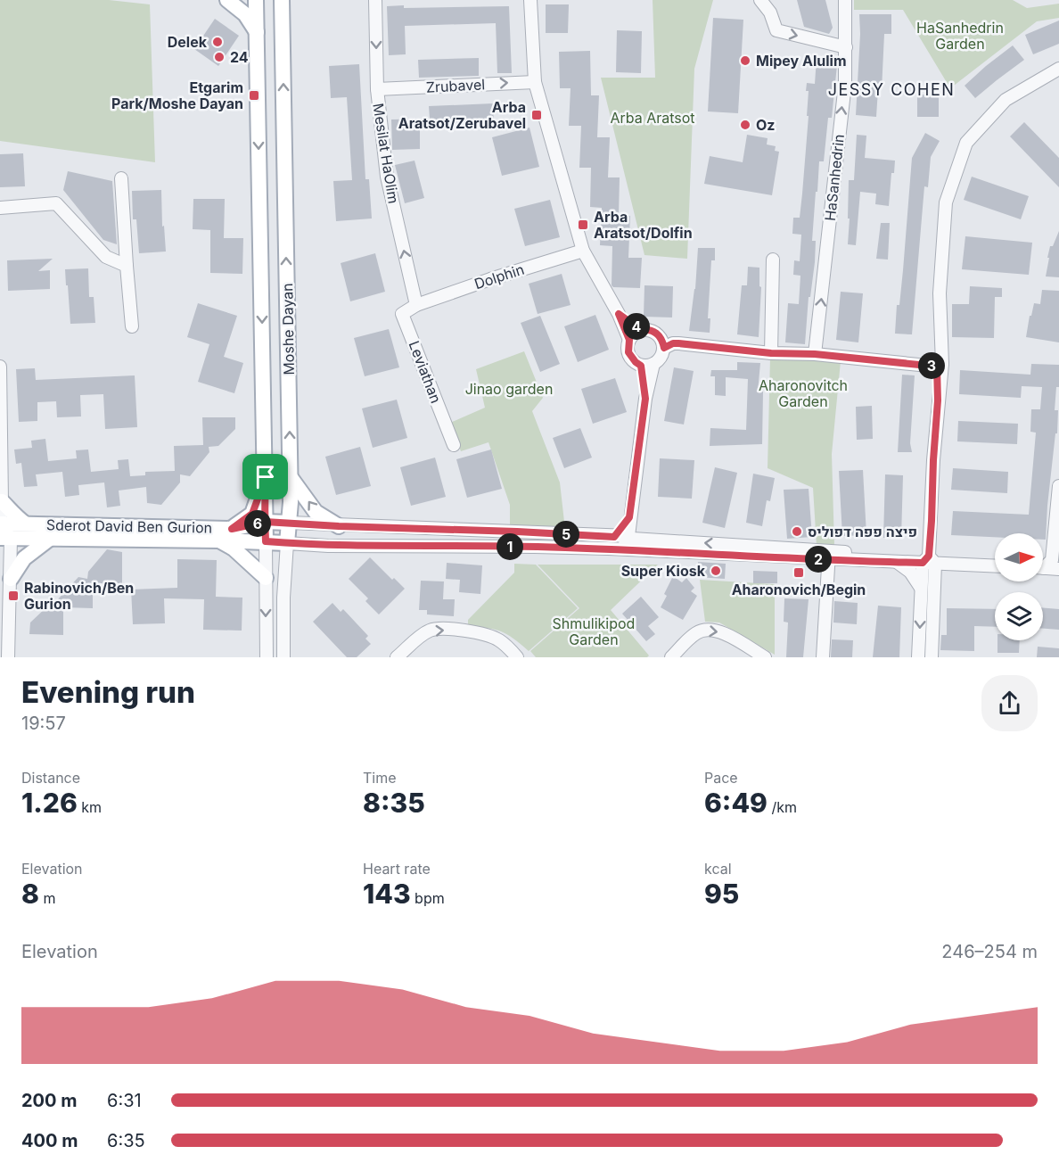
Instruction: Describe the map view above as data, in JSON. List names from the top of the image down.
{
  "streets": {
    "main road": ["Moshe Dayan", "Sderot David Ben Gurion"],
    "street": [
      "Zrubavel",
      "Mesilat HaOlim",
      "HaSanhedrin",
      "Dolphin",
      "Leviathan"
    ]
  },
  "crossings": [
    ["Zrubavel", "Mesilat HaOlim"],
    ["Mesilat HaOlim", "Dolphin"],
    ["Mesilat HaOlim", "Leviathan"],
    ["Dolphin", "Leviathan"],
    ["Moshe Dayan", "Sderot David Ben Gurion"]
  ],
  "one_way": ["Zrubavel", "HaSanhedrin"],
  "districts": ["JESSY COHEN"],
  "parks": [
    "HaSanhedrin Garden",
    "Arba Aratsot",
    "Aharonovitch Garden",
    "Jinao garden",
    "Shmulikipod Garden"
  ],
  "places": {
    "other": [
      "Delek",
      "24",
      "Mipey Alulim",
      "Oz",
      "פיצה פפה דפוליס",
      "Super Kiosk"
    ],
    "transit": [
      "Etgarim Park/Moshe Dayan",
      "Arba Aratsot/Zerubavel",
      "Arba Aratsot/Dolfin",
      "Aharonovich/Begin",
      "Rabinovich/Ben Gurion"
    ]
  },
  "north": "right",
  "page": {
    "pins": [
      "4",
      "3",
      "6",
      "5",
      "1",
      "2"
    ],
    "heading": ["Evening run", "19:57"],
    "stats": [
      ["Distance", "1.26 km"],
      ["Time", "8:35"],
      ["Pace", "6:49 /km"],
      ["Elevation", "8 m"],
      ["Heart rate", "143 bpm"],
      ["kcal", "95"]
    ],
    "chart": ["Elevation", "246–254 m"],
    "list": [
      {
        "name": "200 m",
        "note": "6:31"
      },
      {
        "name": "400 m",
        "note": "6:35"
      }
    ]
  }
}
